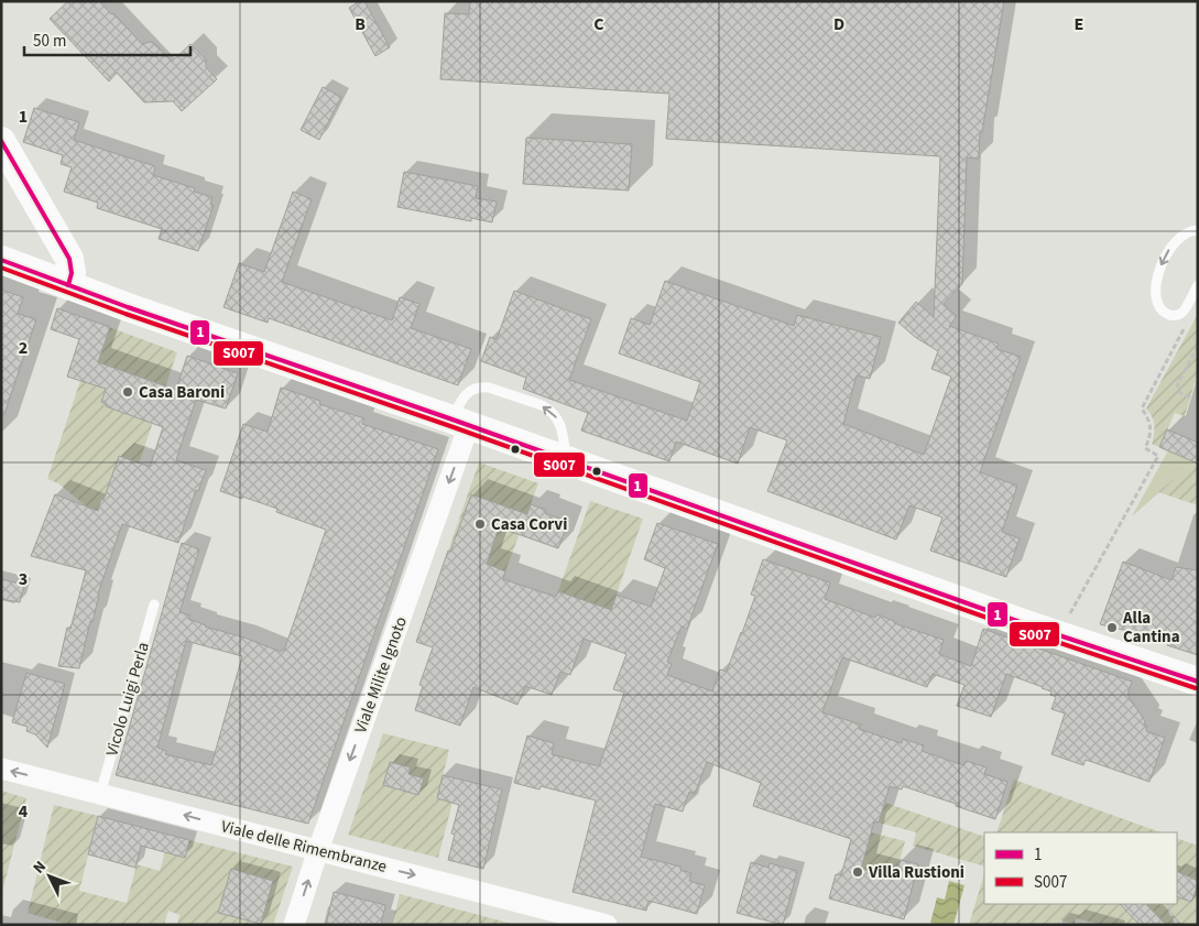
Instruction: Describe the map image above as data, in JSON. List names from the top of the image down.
{
  "streets": {
    "street": ["Viale Milite Ignoto", "Viale delle Rimembranze"],
    "lane": ["Vicolo Luigi Perla"]
  },
  "crossings": [
    ["Viale Milite Ignoto", "Viale delle Rimembranze"],
    ["Vicolo Luigi Perla", "Viale delle Rimembranze"]
  ],
  "places": [
    "Casa Baroni",
    "Casa Corvi",
    "Alla Cantina",
    "Villa Rustioni"
  ],
  "lines": ["transit line 1", "transit line S007"],
  "legend": ["1", "S007"],
  "scale_bar": "50 m",
  "north": "top left",
  "grid": {
    "columns": [
      "B",
      "C",
      "D",
      "E"
    ],
    "rows": [
      "1",
      "2",
      "3",
      "4"
    ]
  }
}
